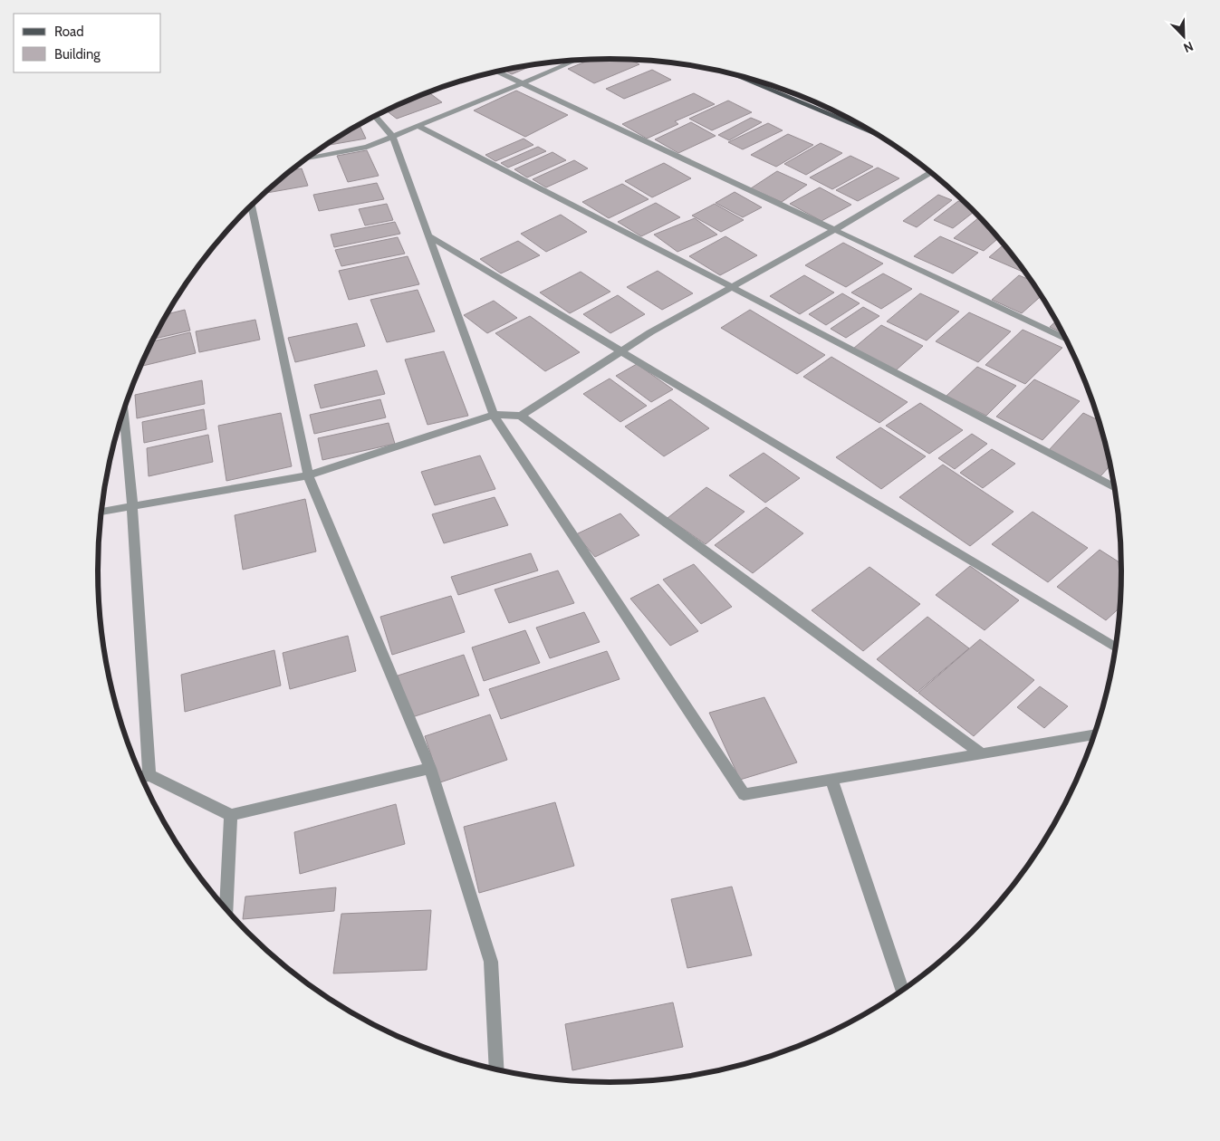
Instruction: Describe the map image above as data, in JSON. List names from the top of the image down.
{
  "legend": ["Road", "Building"],
  "north": "bottom right"
}
